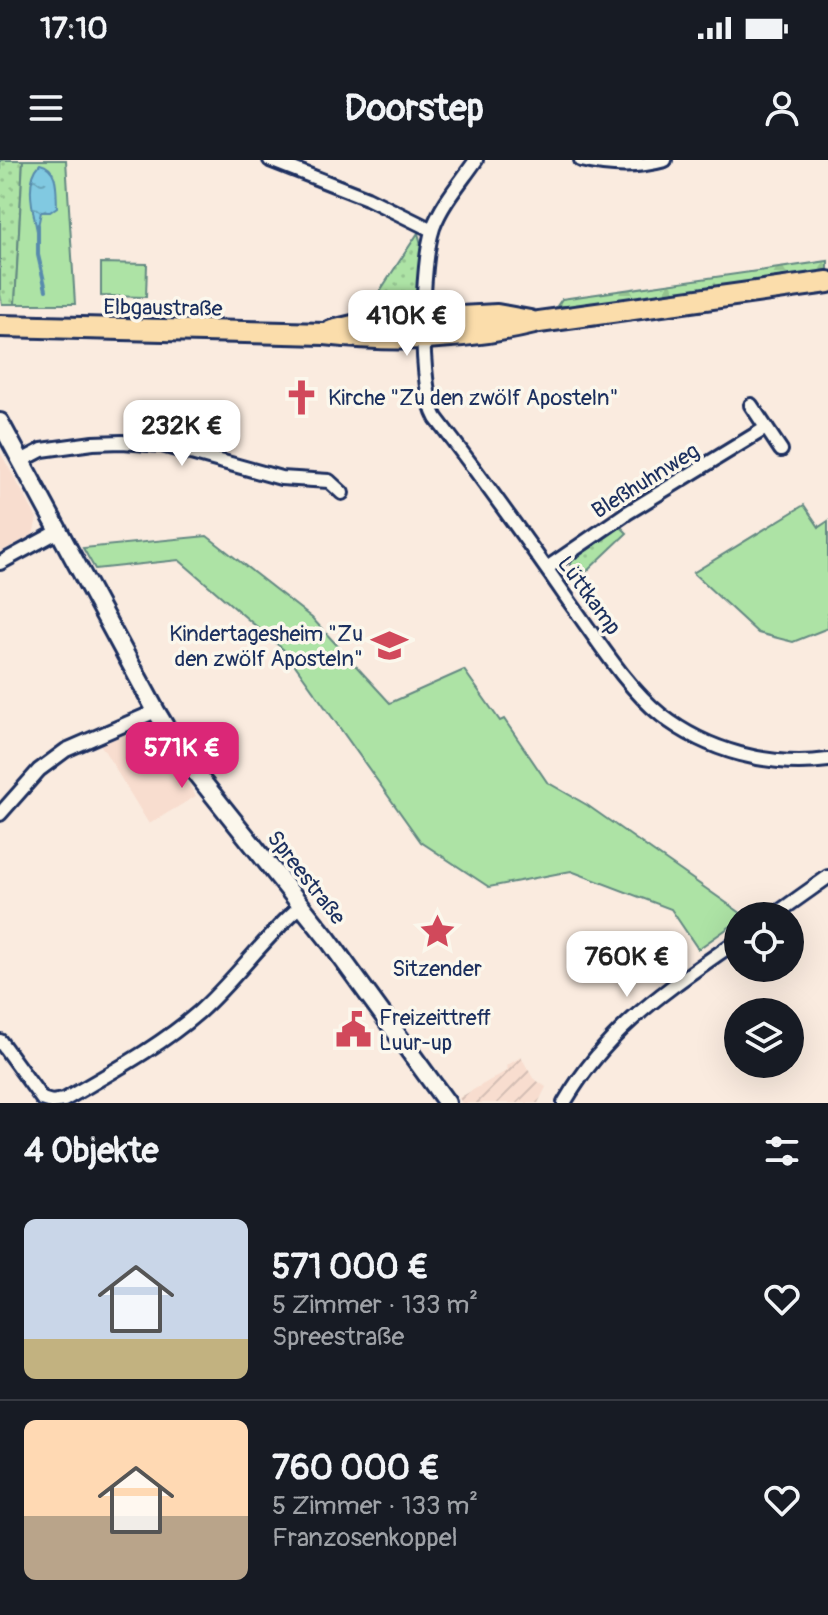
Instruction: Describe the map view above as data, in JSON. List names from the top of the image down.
{
  "streets": {
    "main road": ["Elbgaustraße"],
    "street": ["Bleßhuhnweg", "Lüttkamp", "Spreestraße"]
  },
  "crossings": [
    ["Elbgaustraße", "Lüttkamp"],
    ["Bleßhuhnweg", "Lüttkamp"]
  ],
  "places": {
    "church": ["Kirche \"Zu den zwölf Aposteln\""],
    "school or university": ["Kindertagesheim \"Zu den zwölf Aposteln\""],
    "place": ["Sitzender"],
    "public building": ["Freizeittreff Luur-up"]
  },
  "page": {
    "status": "17:10",
    "header": "Doorstep",
    "price": [
      "410K €",
      "232K €",
      "571K €",
      "760K €"
    ],
    "heading": "4 Objekte",
    "list": [
      {
        "name": "571 000 €",
        "note": "5 Zimmer · 133 m² · Spreestraße"
      },
      {
        "name": "760 000 €",
        "note": "5 Zimmer · 133 m² · Franzosenkoppel"
      }
    ]
  }
}
